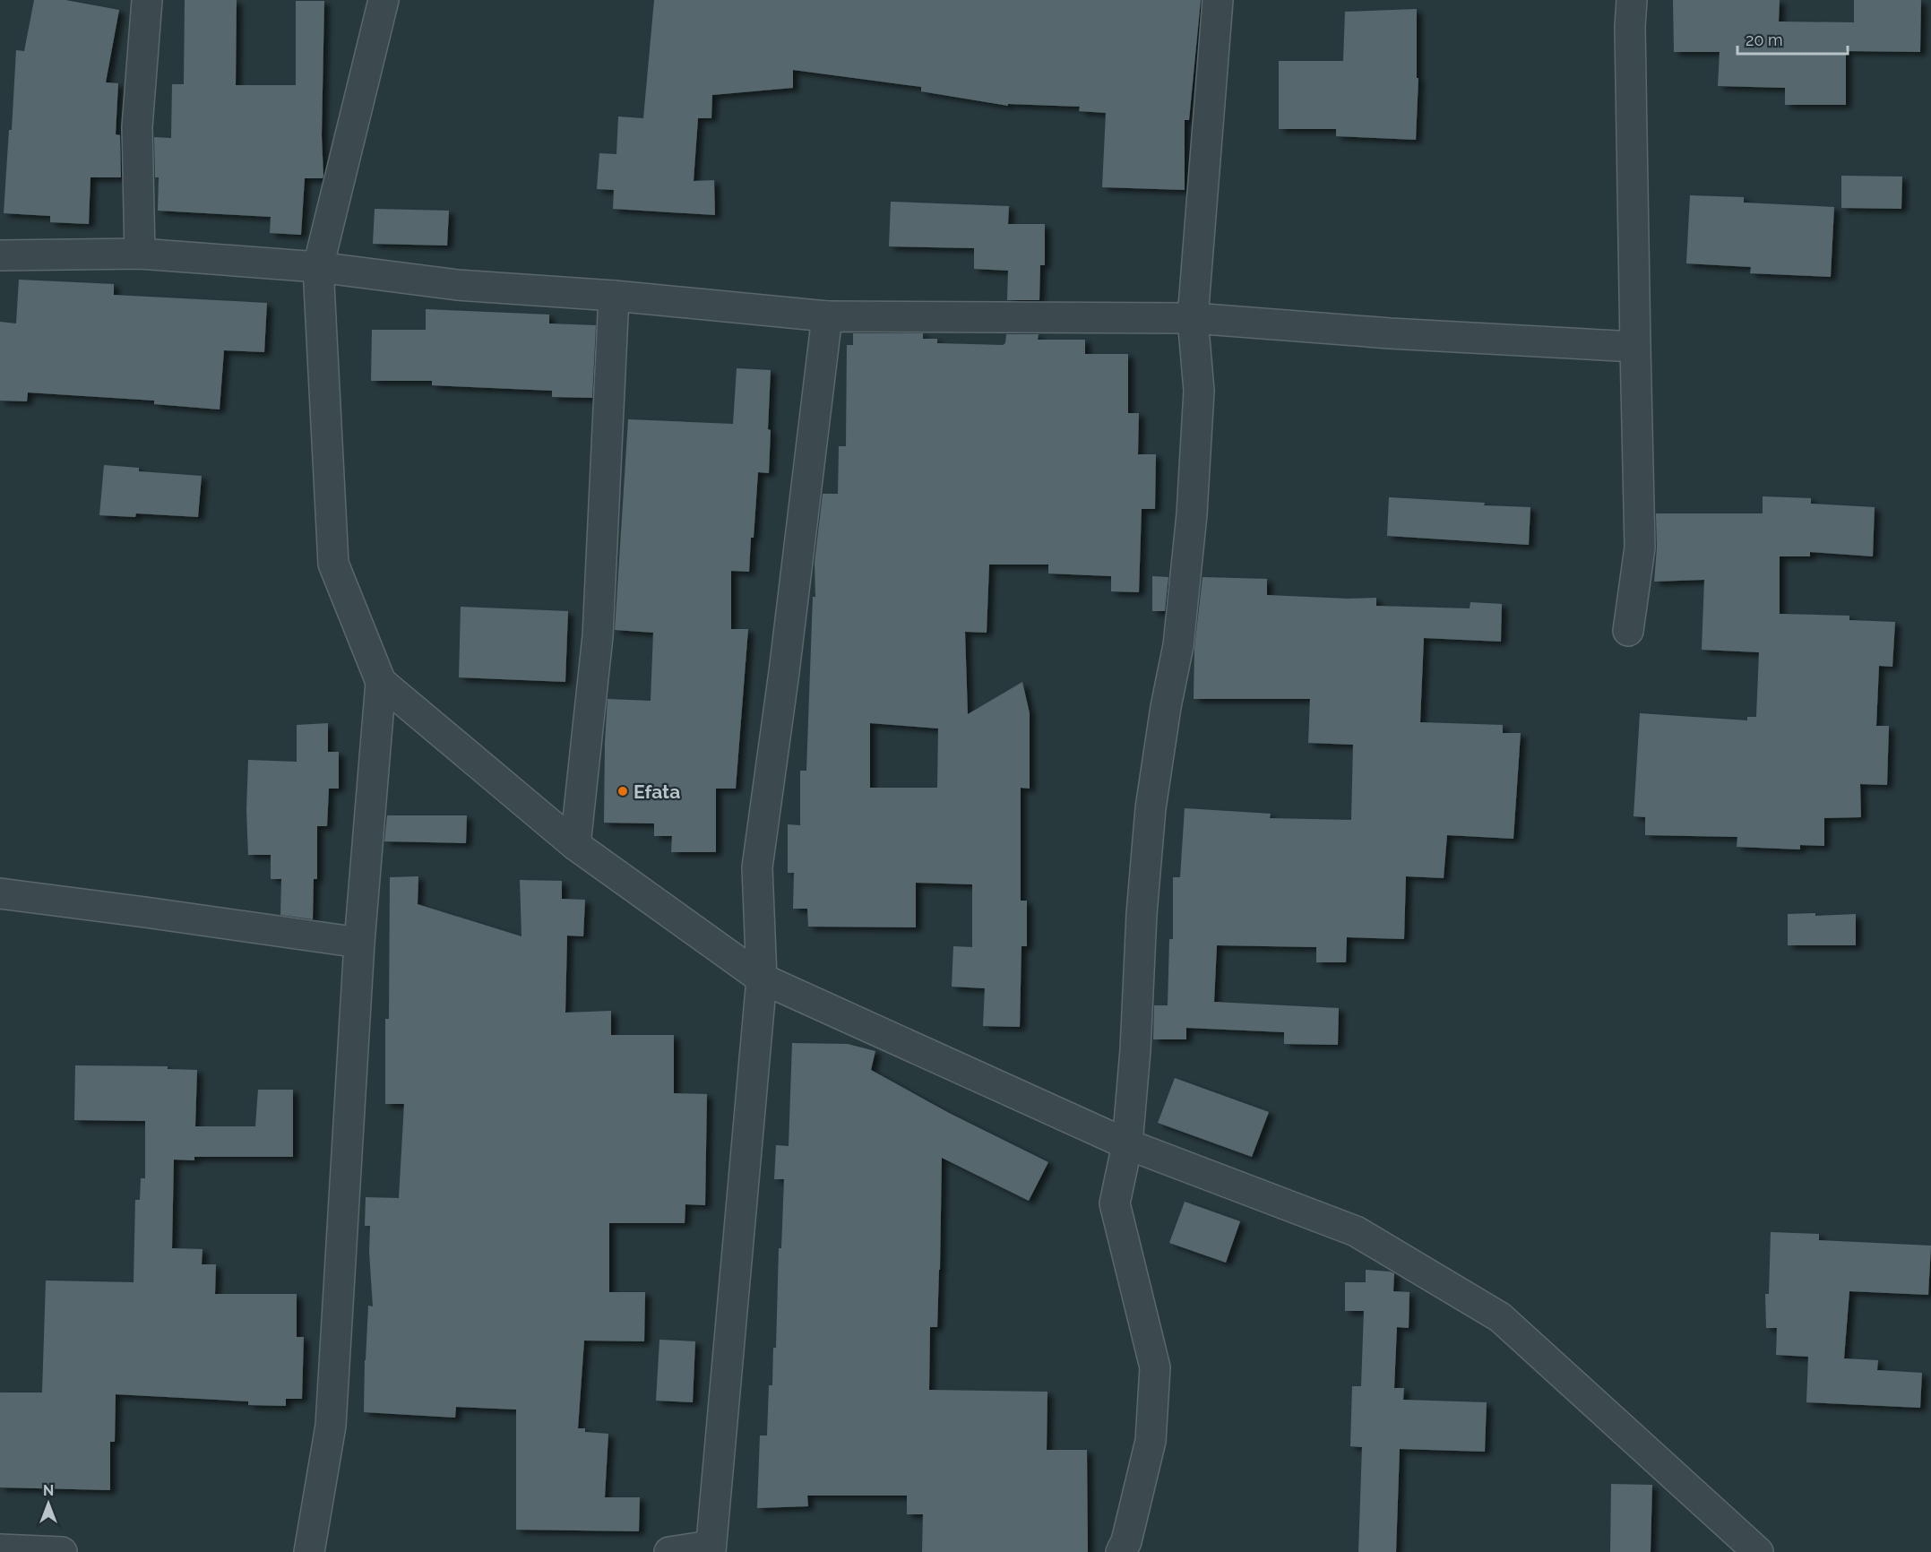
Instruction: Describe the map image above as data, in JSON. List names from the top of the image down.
{
  "places": ["Efata"],
  "scale_bar": "20 m",
  "north": "top"
}
